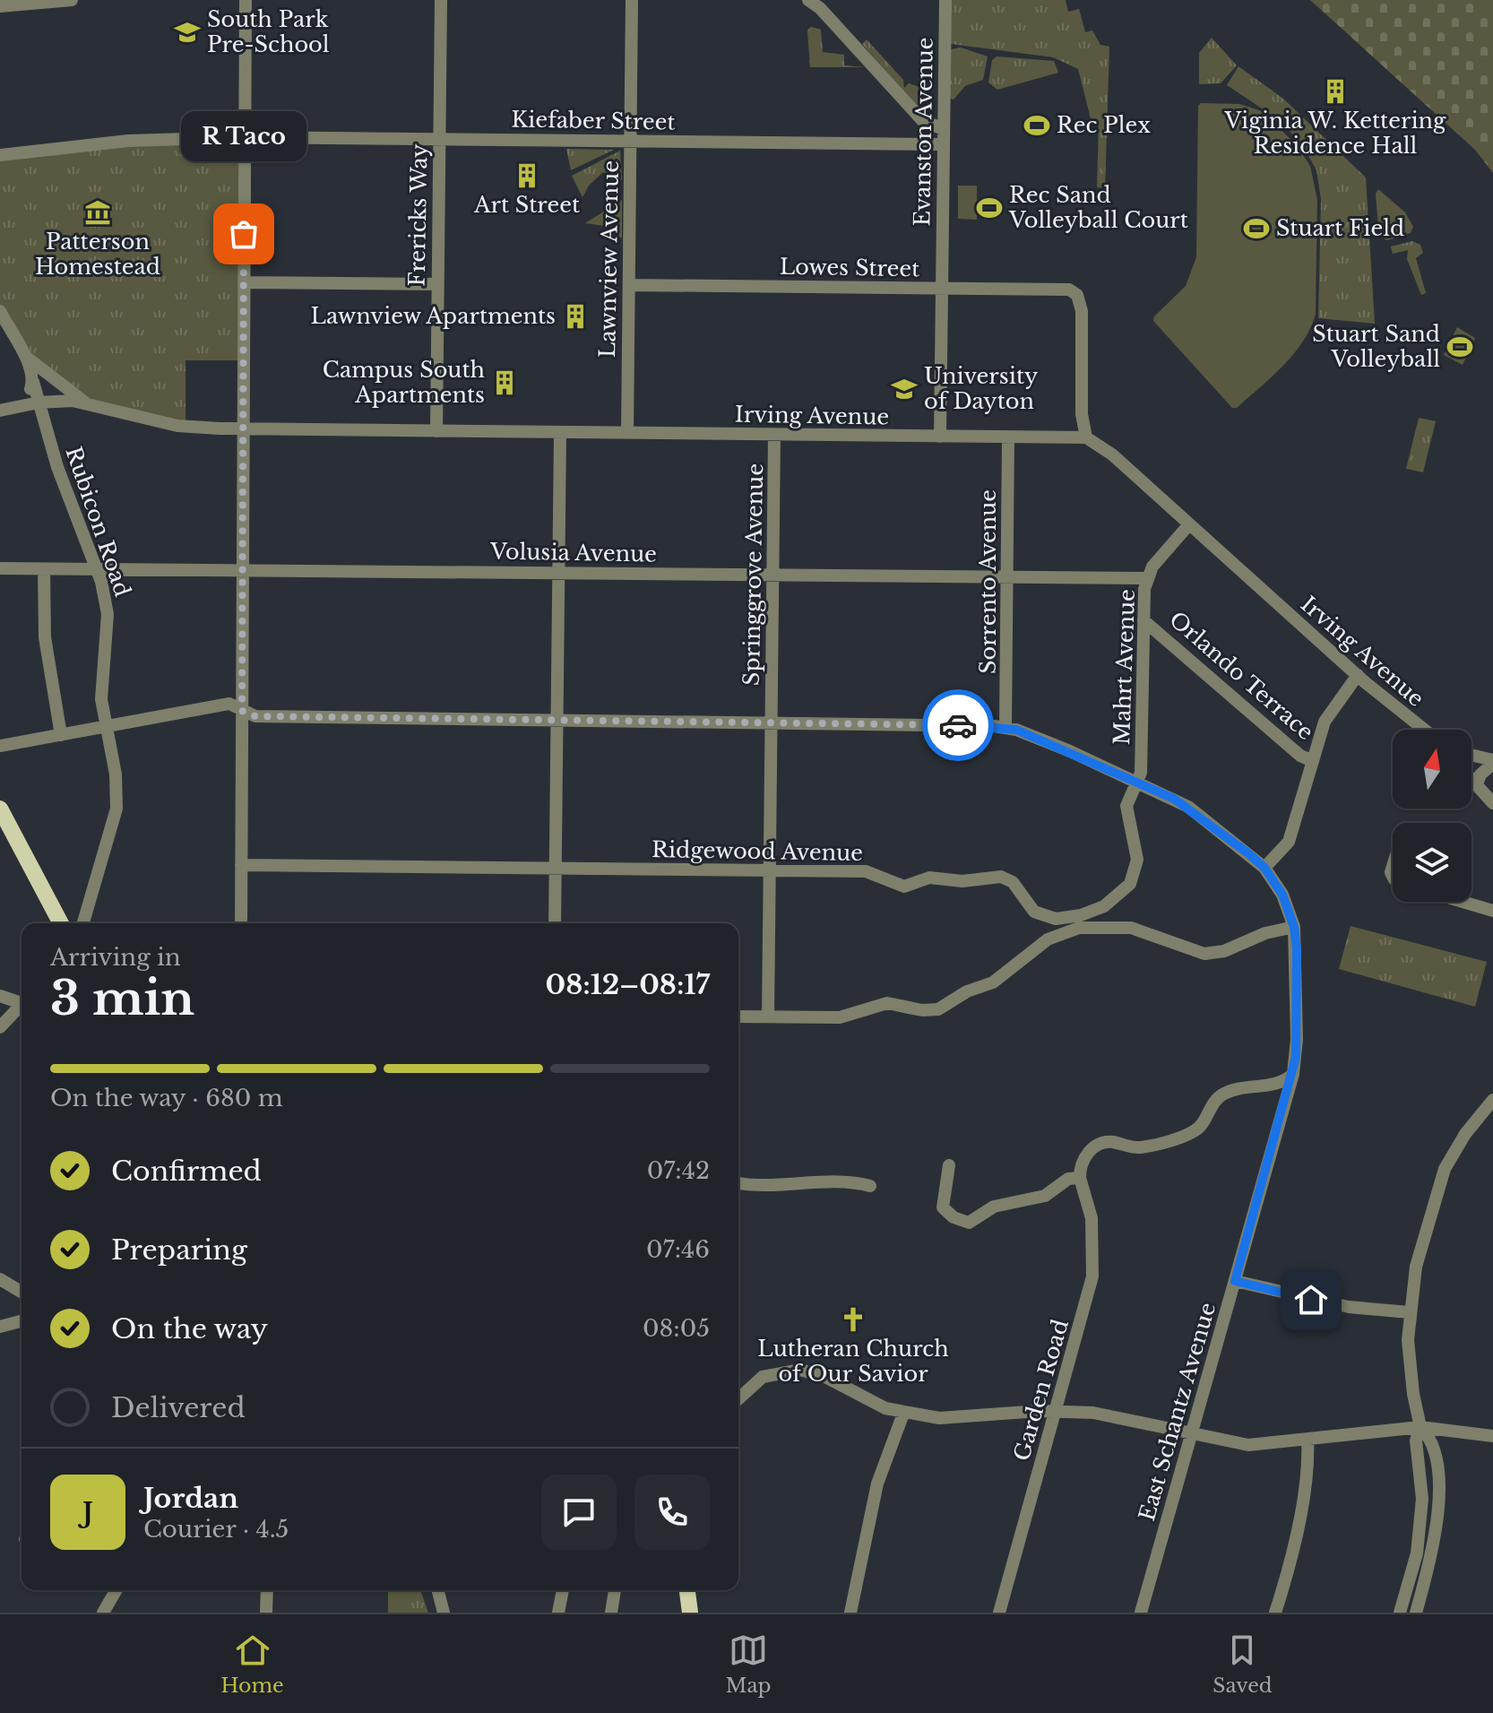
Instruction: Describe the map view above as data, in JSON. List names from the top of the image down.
{
  "streets": {
    "street": [
      "Kiefaber Street",
      "Evanston Avenue",
      "Frericks Way",
      "Lawnview Avenue",
      "Lowes Street",
      "Irving Avenue",
      "Rubicon Road",
      "Volusia Avenue",
      "Springgrove Avenue",
      "Sorrento Avenue",
      "Mahrt Avenue",
      "Orlando Terrace",
      "Ridgewood Avenue",
      "Garden Road",
      "East Schantz Avenue"
    ]
  },
  "crossings": [
    ["Kiefaber Street", "Evanston Avenue"],
    ["Kiefaber Street", "Frericks Way"],
    ["Kiefaber Street", "Lawnview Avenue"],
    ["Evanston Avenue", "Lowes Street"],
    ["Evanston Avenue", "Irving Avenue"],
    ["Frericks Way", "Irving Avenue"],
    ["Lawnview Avenue", "Lowes Street"],
    ["Lawnview Avenue", "Irving Avenue"],
    ["Lowes Street", "Irving Avenue"],
    ["Irving Avenue", "Rubicon Road"],
    ["Irving Avenue", "Springgrove Avenue"],
    ["Irving Avenue", "Sorrento Avenue"],
    ["Irving Avenue", "Mahrt Avenue"],
    ["Rubicon Road", "Volusia Avenue"],
    ["Rubicon Road", "East Schantz Avenue"],
    ["Volusia Avenue", "Springgrove Avenue"],
    ["Volusia Avenue", "Sorrento Avenue"],
    ["Volusia Avenue", "Mahrt Avenue"],
    ["Springgrove Avenue", "Ridgewood Avenue"],
    ["Springgrove Avenue", "East Schantz Avenue"],
    ["Sorrento Avenue", "East Schantz Avenue"],
    ["Mahrt Avenue", "Orlando Terrace"],
    ["Mahrt Avenue", "East Schantz Avenue"]
  ],
  "places": {
    "school or university": ["South Park Pre-School", "University of Dayton"],
    "building": [
      "Viginia W. Kettering Residence Hall",
      "Art Street",
      "Lawnview Apartments",
      "Campus South Apartments"
    ],
    "sports": [
      "Rec Plex",
      "Rec Sand Volleyball Court",
      "Stuart Field",
      "Stuart Sand Volleyball"
    ],
    "museum": ["Patterson Homestead"],
    "other": ["R Taco"],
    "church": ["Lutheran Church of Our Savior"]
  },
  "north": "top",
  "page": {
    "bubble": "R Taco",
    "heading": ["3 min", "Arriving in", "08:12–08:17"],
    "panel": ["Jordan", "Courier · 4.5"],
    "bar": "On the way · 680 m",
    "list": [
      ["Confirmed", "07:42"],
      ["Preparing", "07:46"],
      ["On the way", "08:05"],
      "Delivered"
    ],
    "round": "J",
    "tabs": ["Home", "Map", "Saved"]
  }
}
